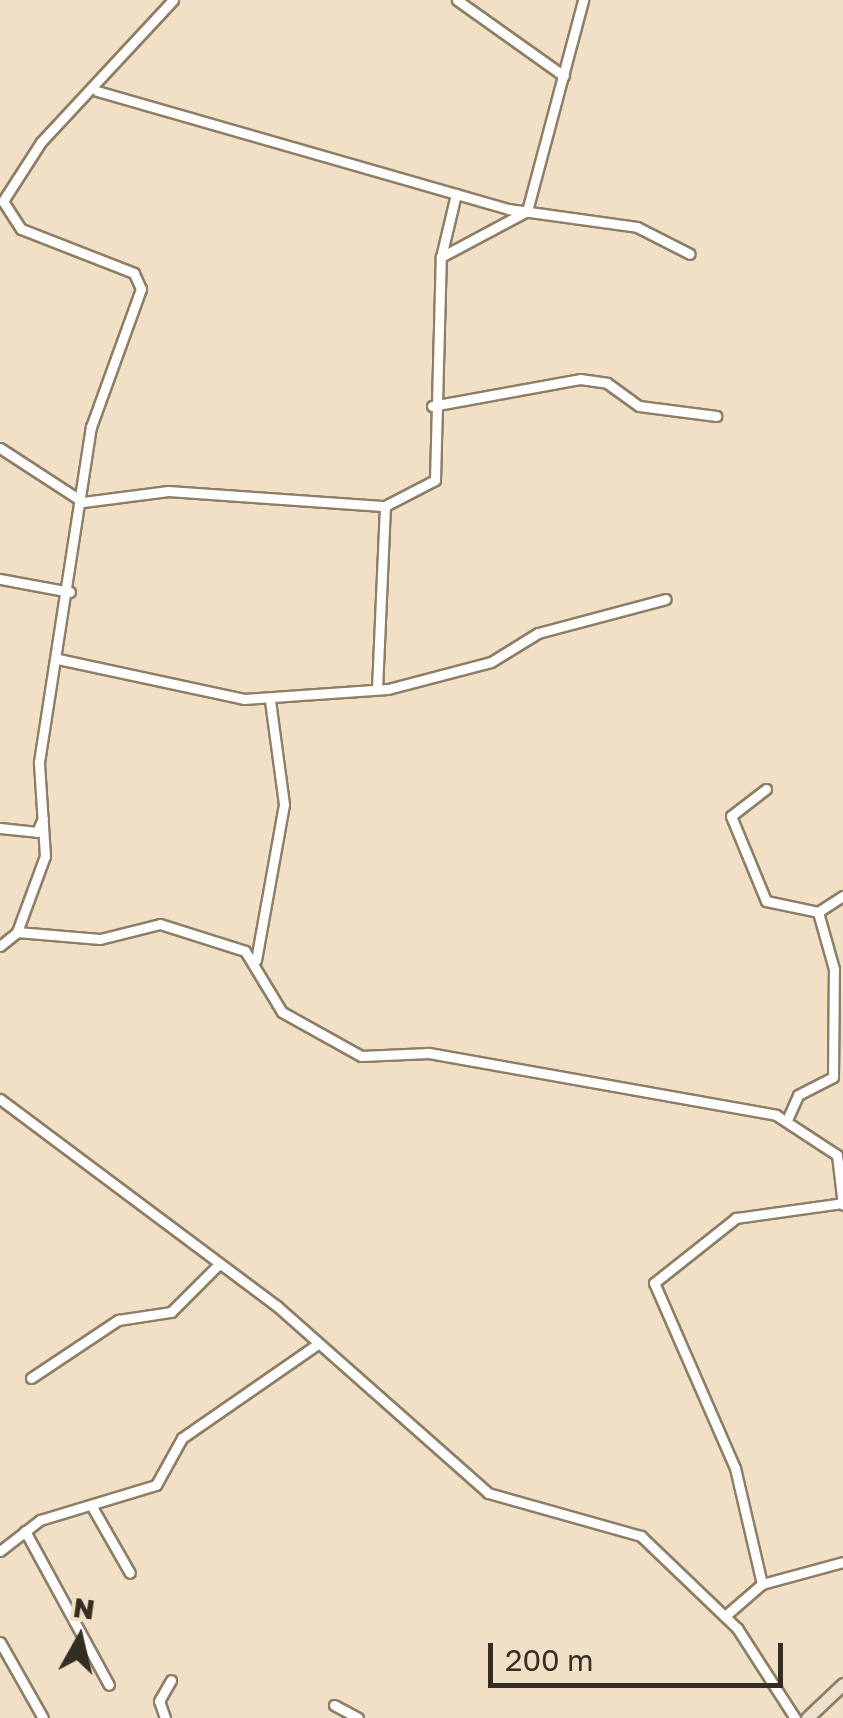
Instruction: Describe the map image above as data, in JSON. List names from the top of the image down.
{
  "scale_bar": "200 m",
  "north": "top"
}
